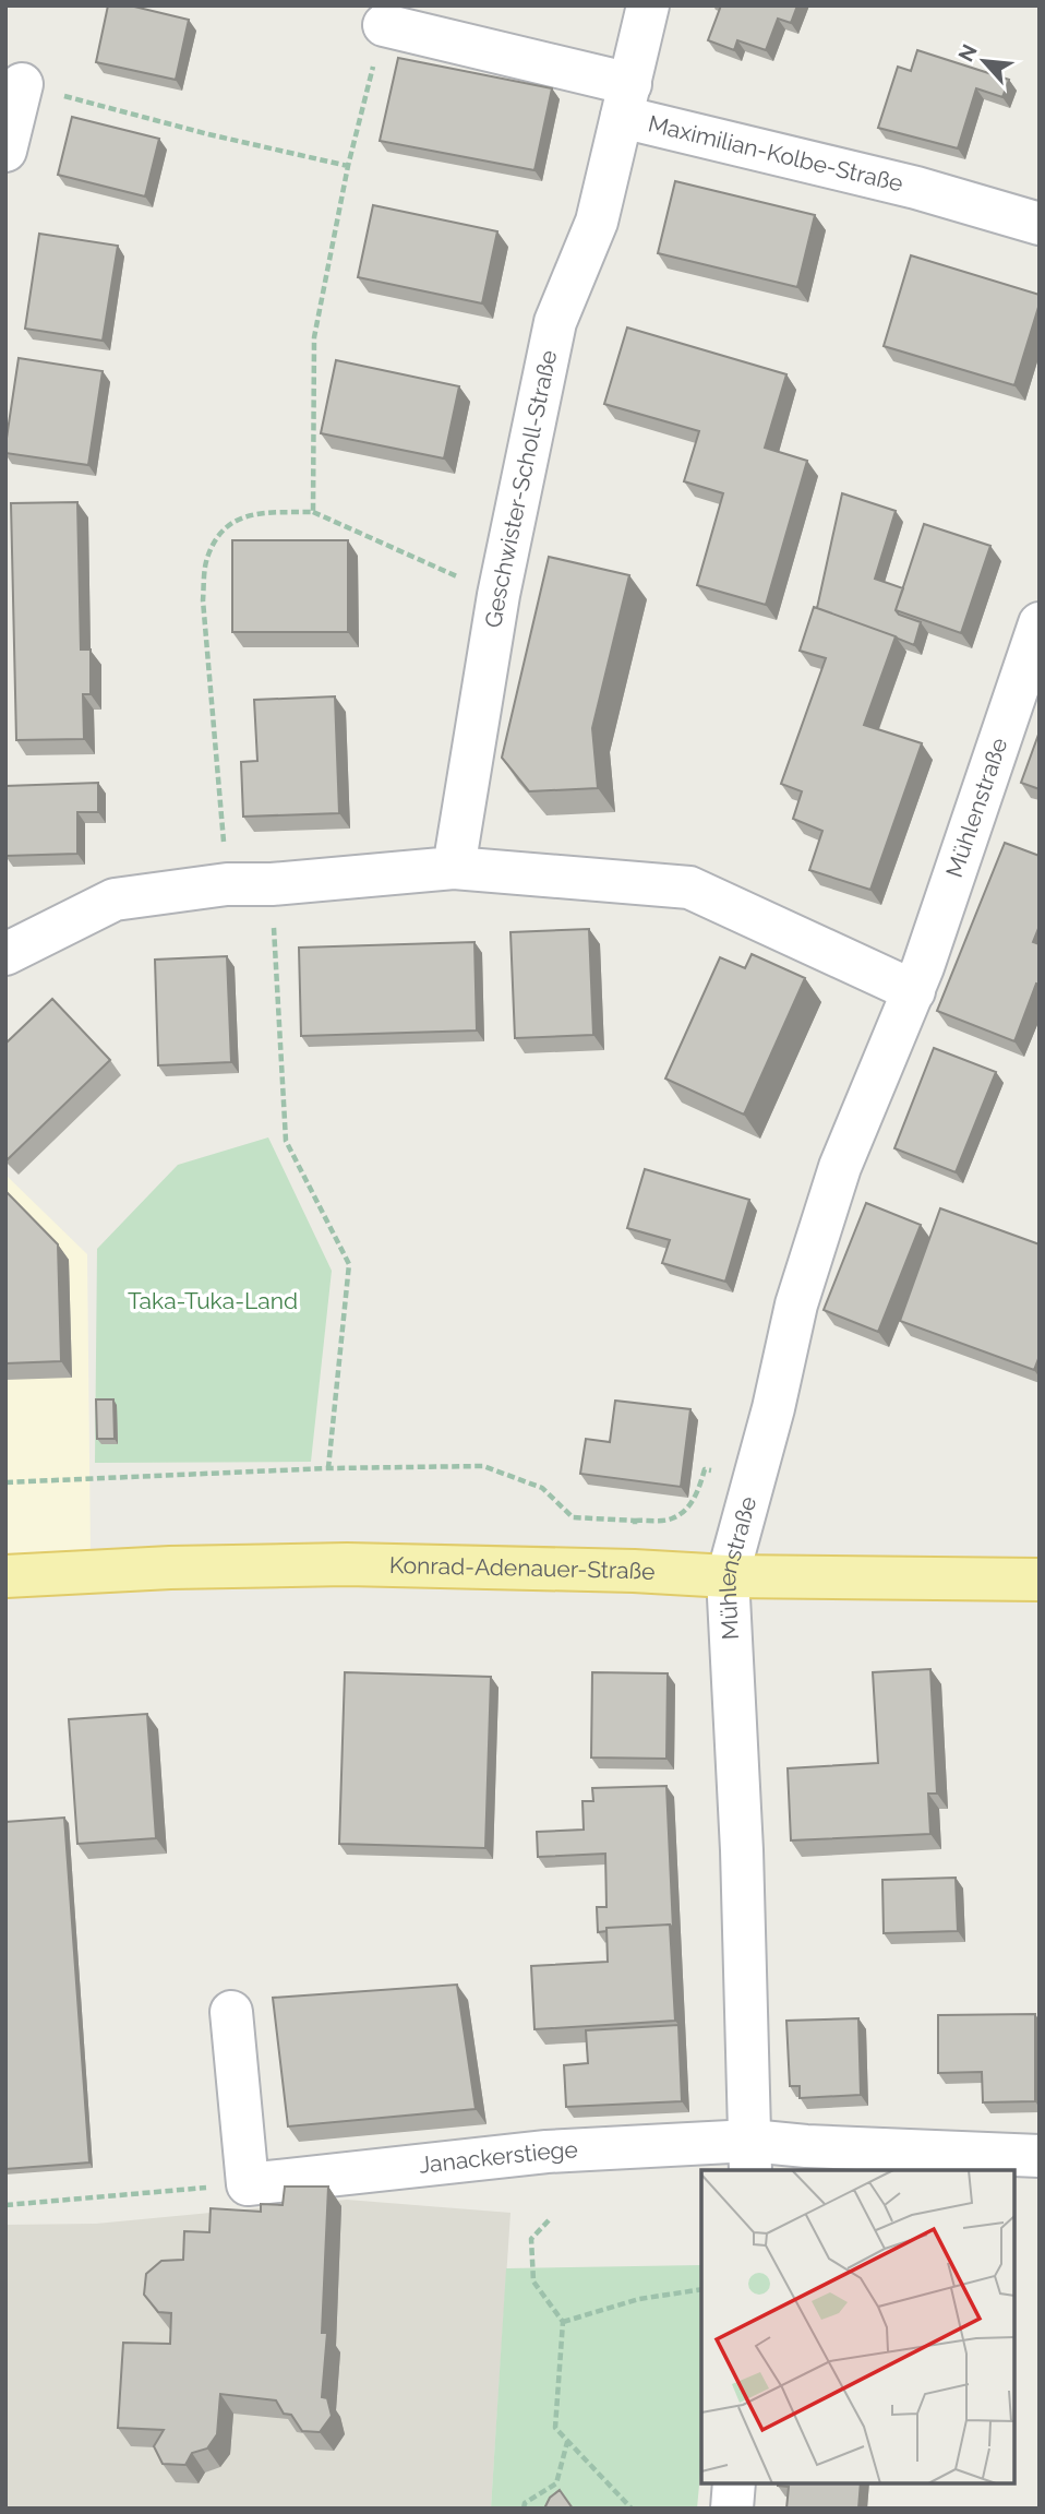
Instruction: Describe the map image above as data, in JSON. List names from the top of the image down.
{
  "streets": {
    "main road": ["Konrad-Adenauer-Straße"],
    "street": [
      "Maximilian-Kolbe-Straße",
      "Geschwister-Scholl-Straße",
      "Mühlenstraße",
      "Janackerstiege"
    ]
  },
  "crossings": [
    ["Maximilian-Kolbe-Straße", "Geschwister-Scholl-Straße"],
    ["Mühlenstraße", "Konrad-Adenauer-Straße"],
    ["Mühlenstraße", "Janackerstiege"]
  ],
  "parks": ["Taka-Tuka-Land"],
  "north": "top left"
}
